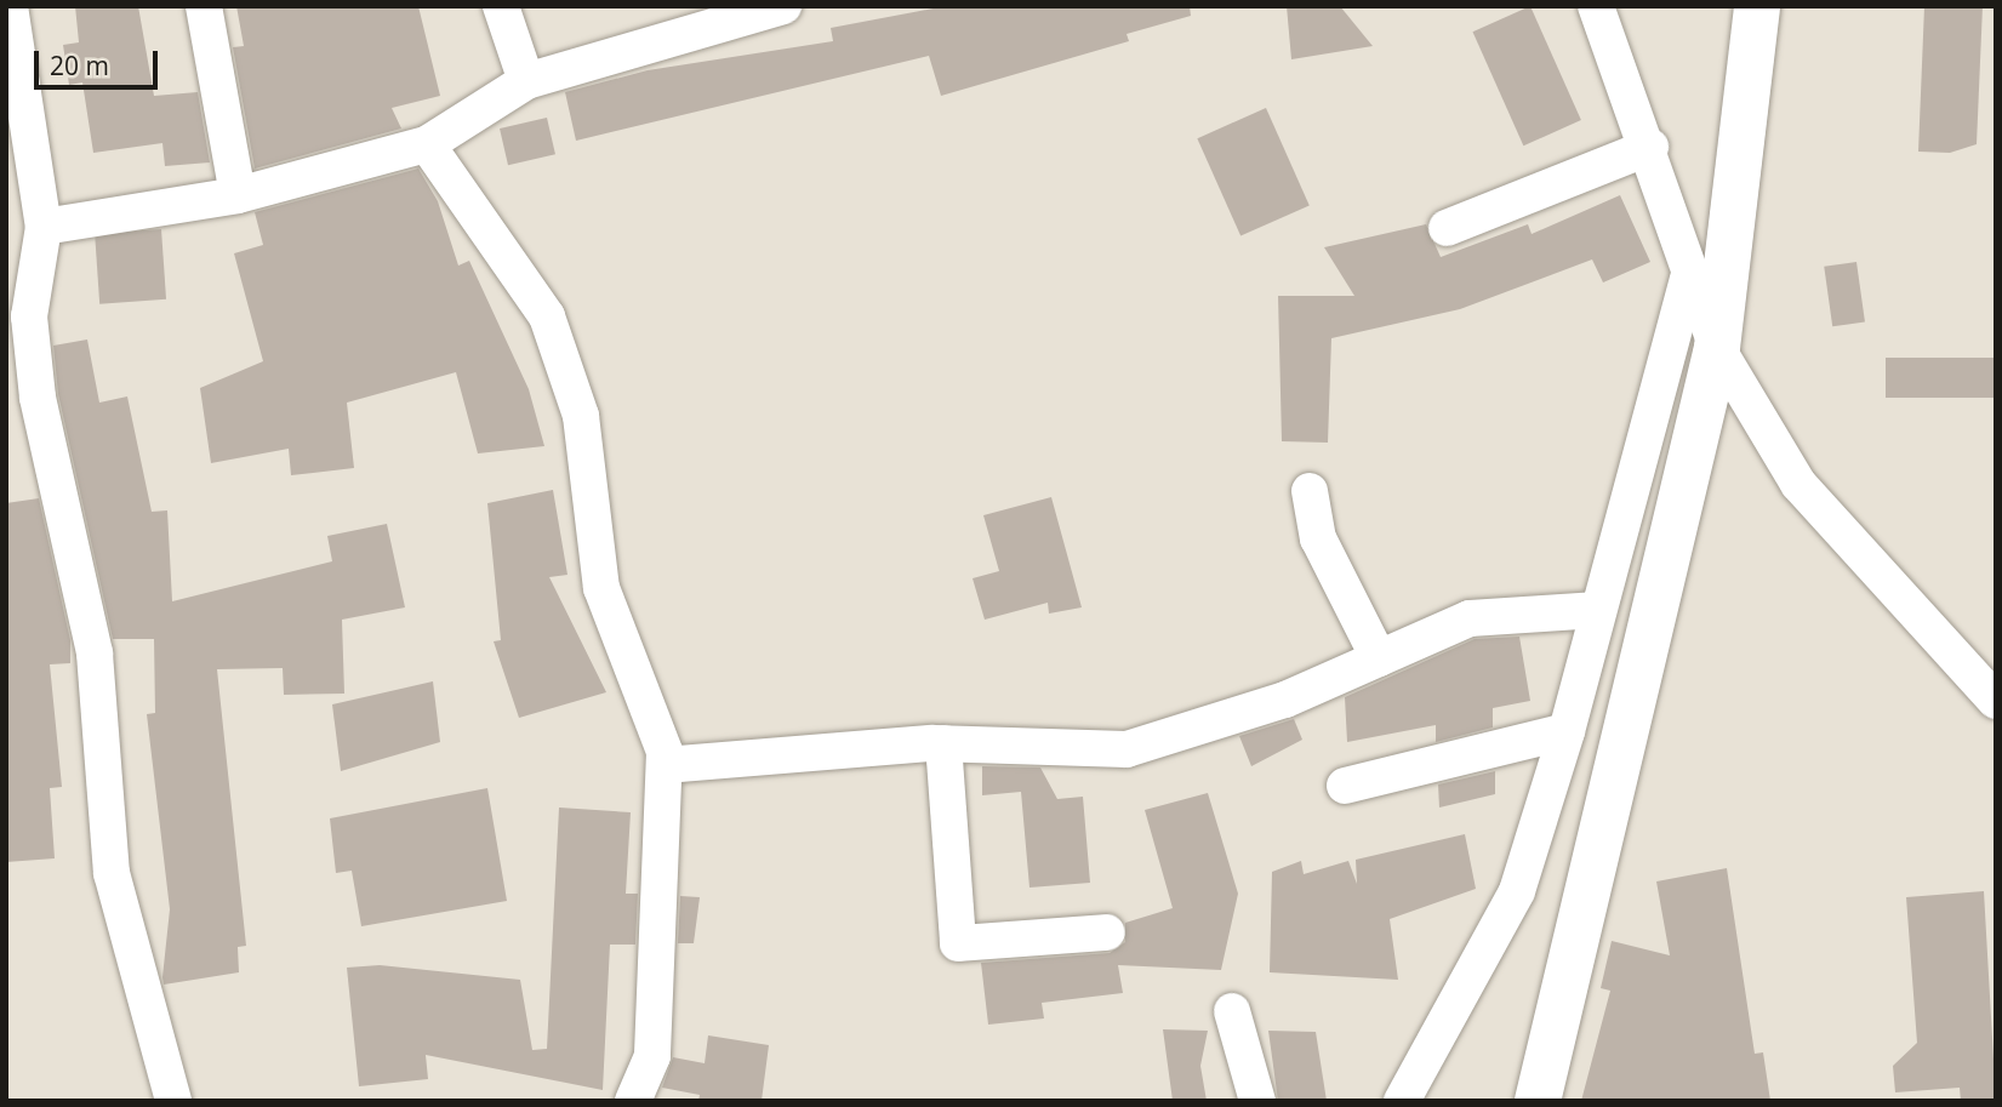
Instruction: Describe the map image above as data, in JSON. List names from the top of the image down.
{
  "scale_bar": "20 m"
}
